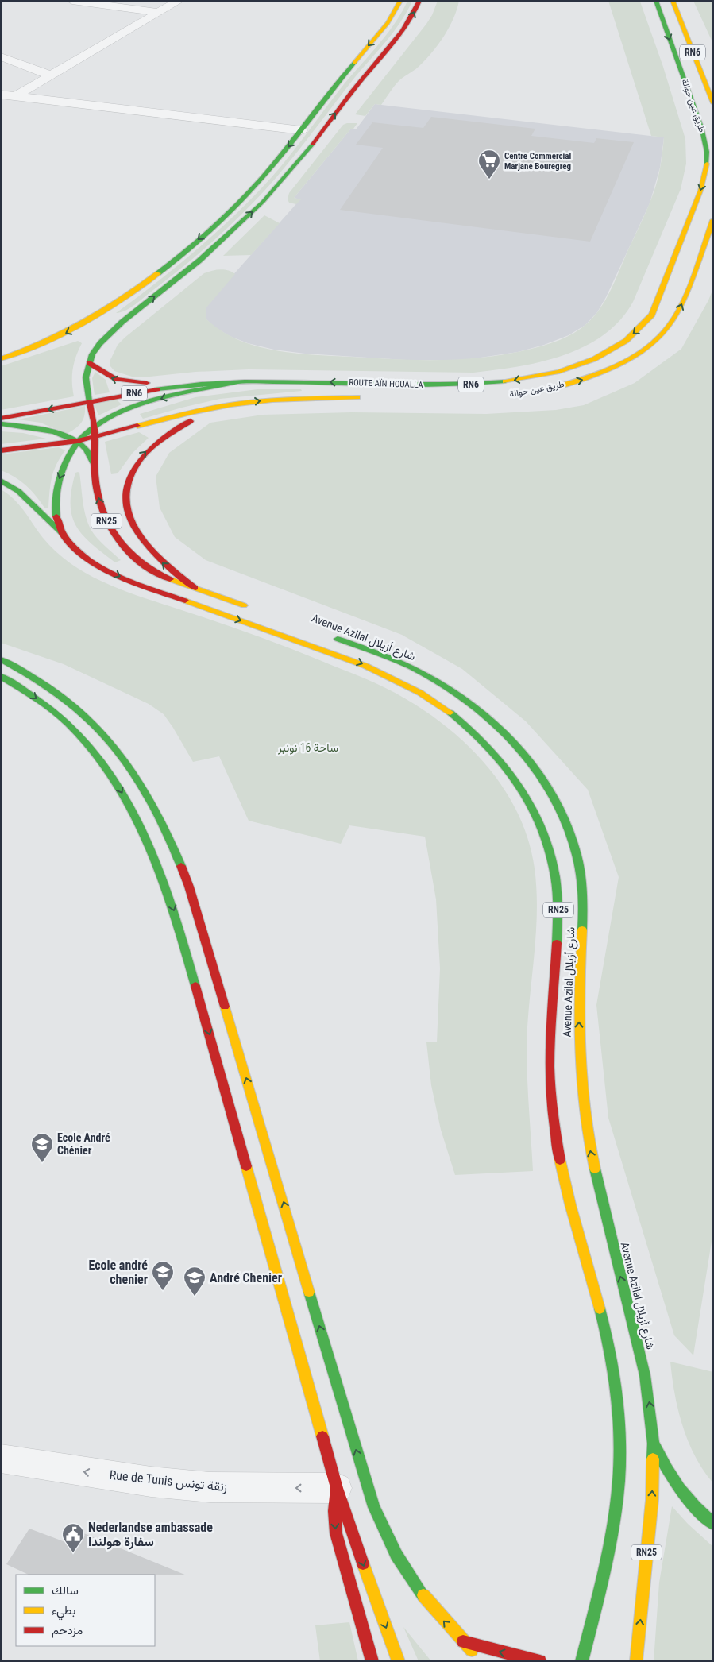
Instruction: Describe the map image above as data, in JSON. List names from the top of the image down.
{
  "streets": {
    "main road": [
      "RN6",
      "طريق عين حوالة",
      "ROUTE AÏN HOUALLA",
      "RN25",
      "Avenue Azilal شارع أزيلال"
    ],
    "street": ["Rue de Tunis زنقة تونس"]
  },
  "crossings": [
    ["طريق عين حوالة", "ROUTE AÏN HOUALLA"],
    ["ROUTE AÏN HOUALLA", "RN25"],
    ["RN25", "Avenue Azilal شارع أزيلال"]
  ],
  "one_way": ["Rue de Tunis زنقة تونس"],
  "parks": ["ساحة 16 نونبر"],
  "places": {
    "supermarket": ["Centre Commercial Marjane Bouregreg"],
    "school or university": ["Ecole André Chénier", "Ecole andré chenier", "André Chenier"],
    "public building": ["Nederlandse ambassade سفارة هولندا"]
  },
  "legend": ["سالك", "بطيء", "مزدحم"]
}
